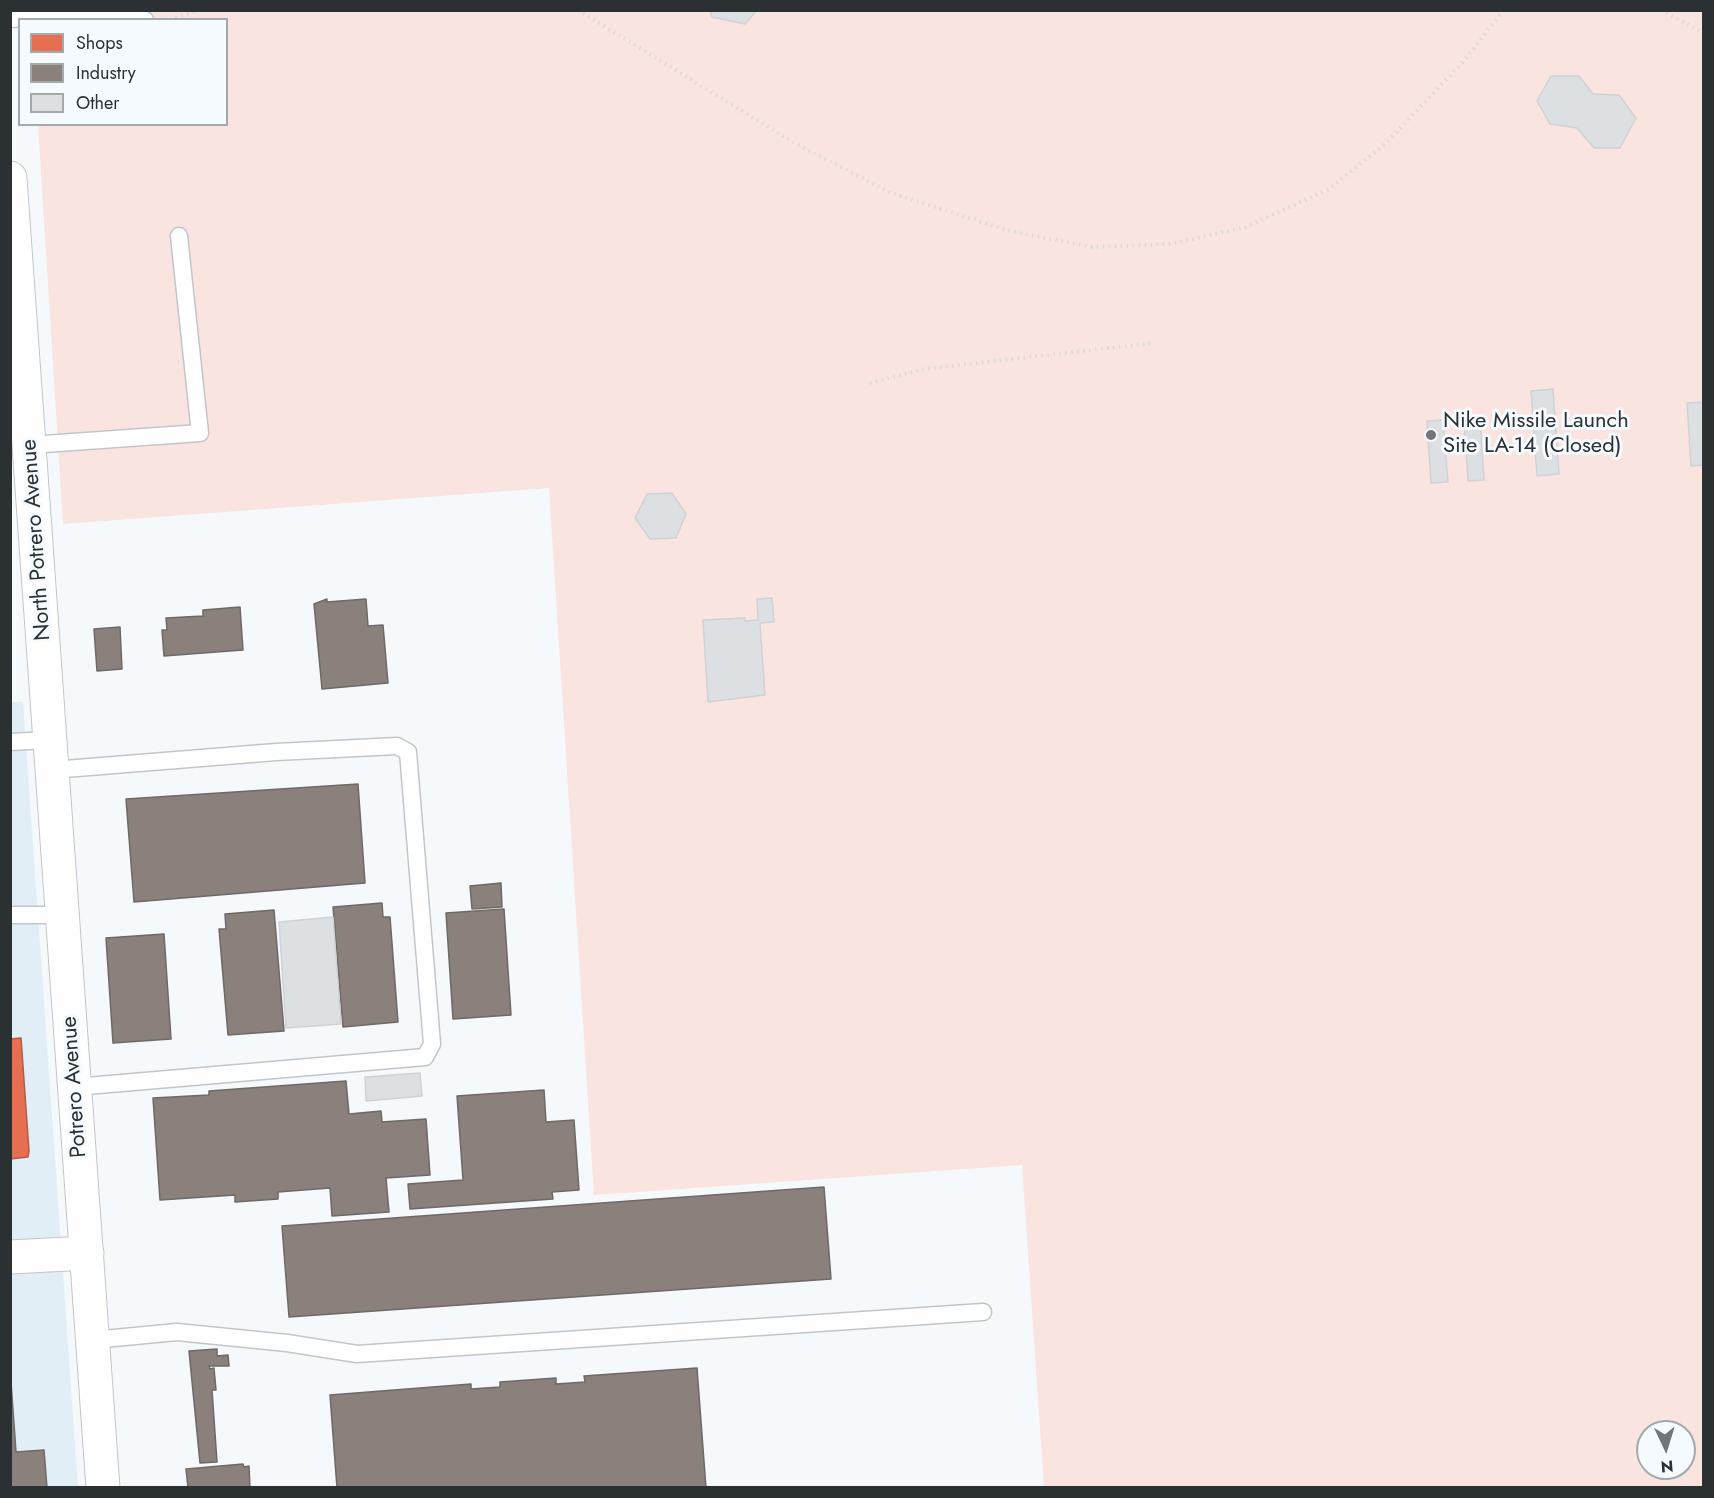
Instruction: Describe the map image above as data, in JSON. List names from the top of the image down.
{
  "streets": {
    "street": ["North Potrero Avenue", "Potrero Avenue"]
  },
  "crossings": [
    ["North Potrero Avenue", "Potrero Avenue"]
  ],
  "places": ["Nike Missile Launch Site LA-14 (Closed)"],
  "legend": ["Shops", "Industry", "Other"],
  "north": "bottom"
}
